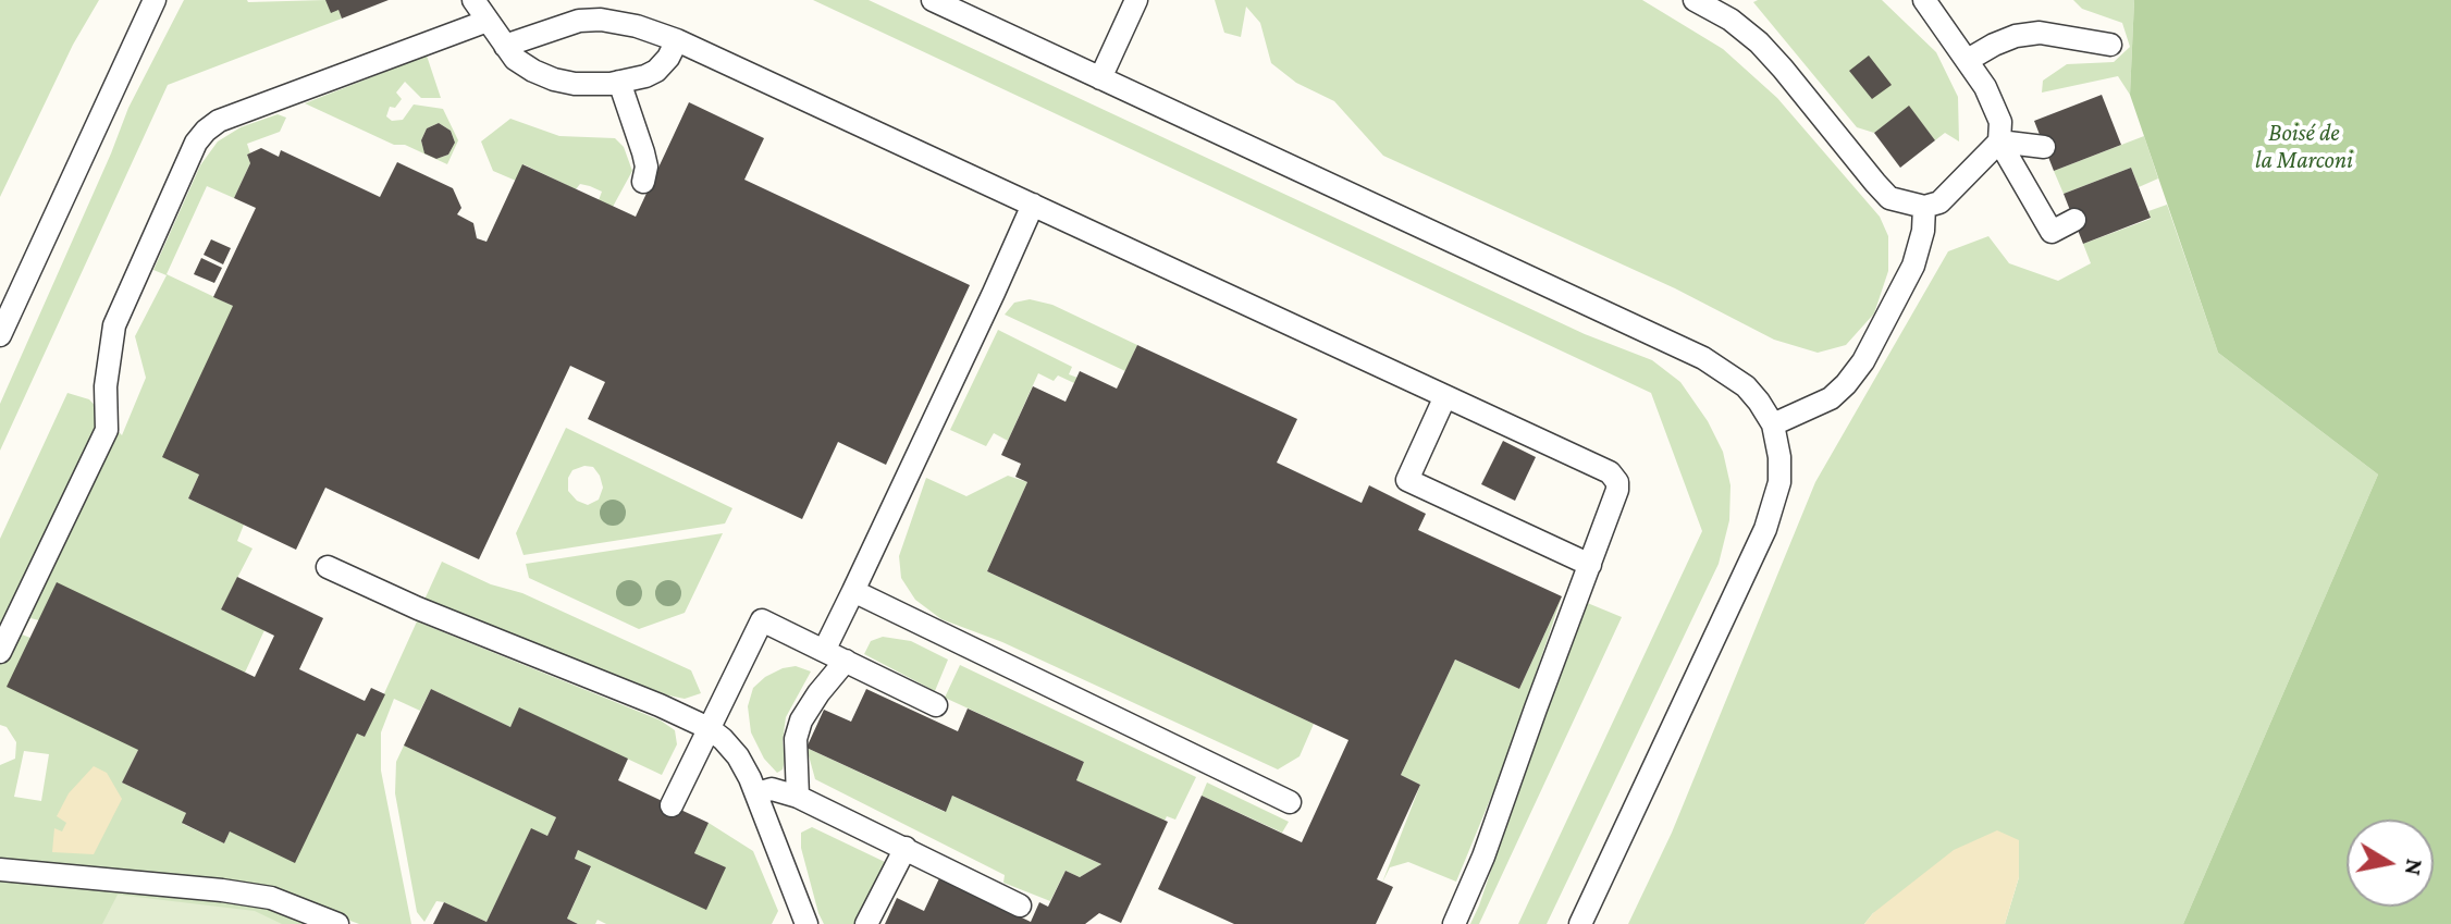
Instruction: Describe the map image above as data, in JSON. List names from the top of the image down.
{
  "parks": ["Boisé de la Marconi"],
  "north": "right"
}
